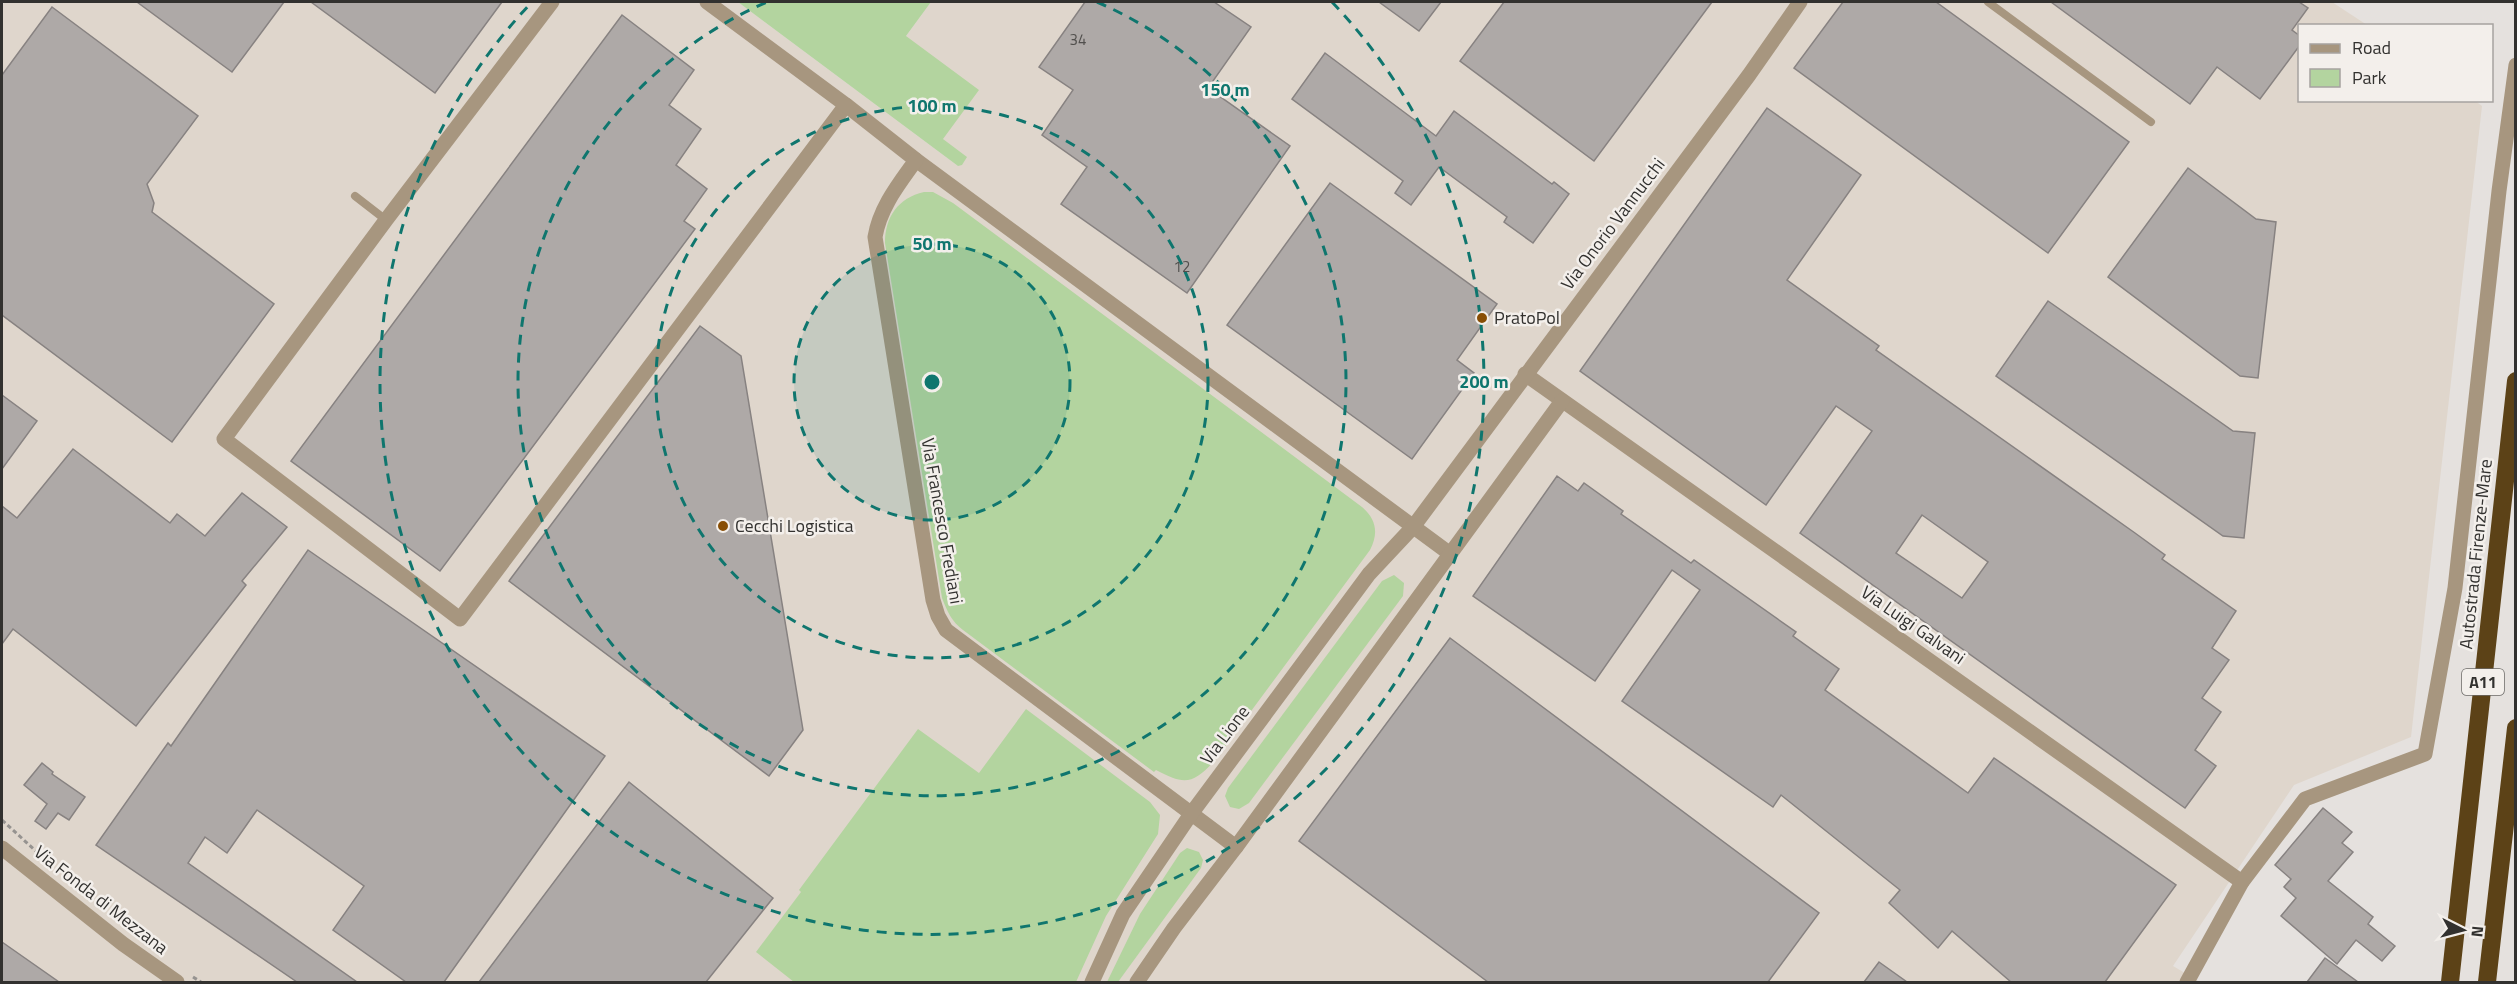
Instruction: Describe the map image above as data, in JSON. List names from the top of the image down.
{
  "streets": {
    "highway": ["Autostrada Firenze-Mare", "A11"],
    "street": [
      "Via Onorio Vannucchi",
      "Via Francesco Frediani",
      "Via Luigi Galvani",
      "Via Lione",
      "Via Fonda di Mezzana"
    ]
  },
  "crossings": [
    ["Via Onorio Vannucchi", "Via Luigi Galvani"],
    ["Via Onorio Vannucchi", "Via Lione"],
    ["Via Francesco Frediani", "Via Lione"]
  ],
  "places": ["PratoPol", "Cecchi Logistica"],
  "house_numbers": ["34", "12"],
  "legend": ["Road", "Park"],
  "north": "right",
  "rings": [
    "150 m",
    "100 m",
    "50 m",
    "200 m"
  ]
}
